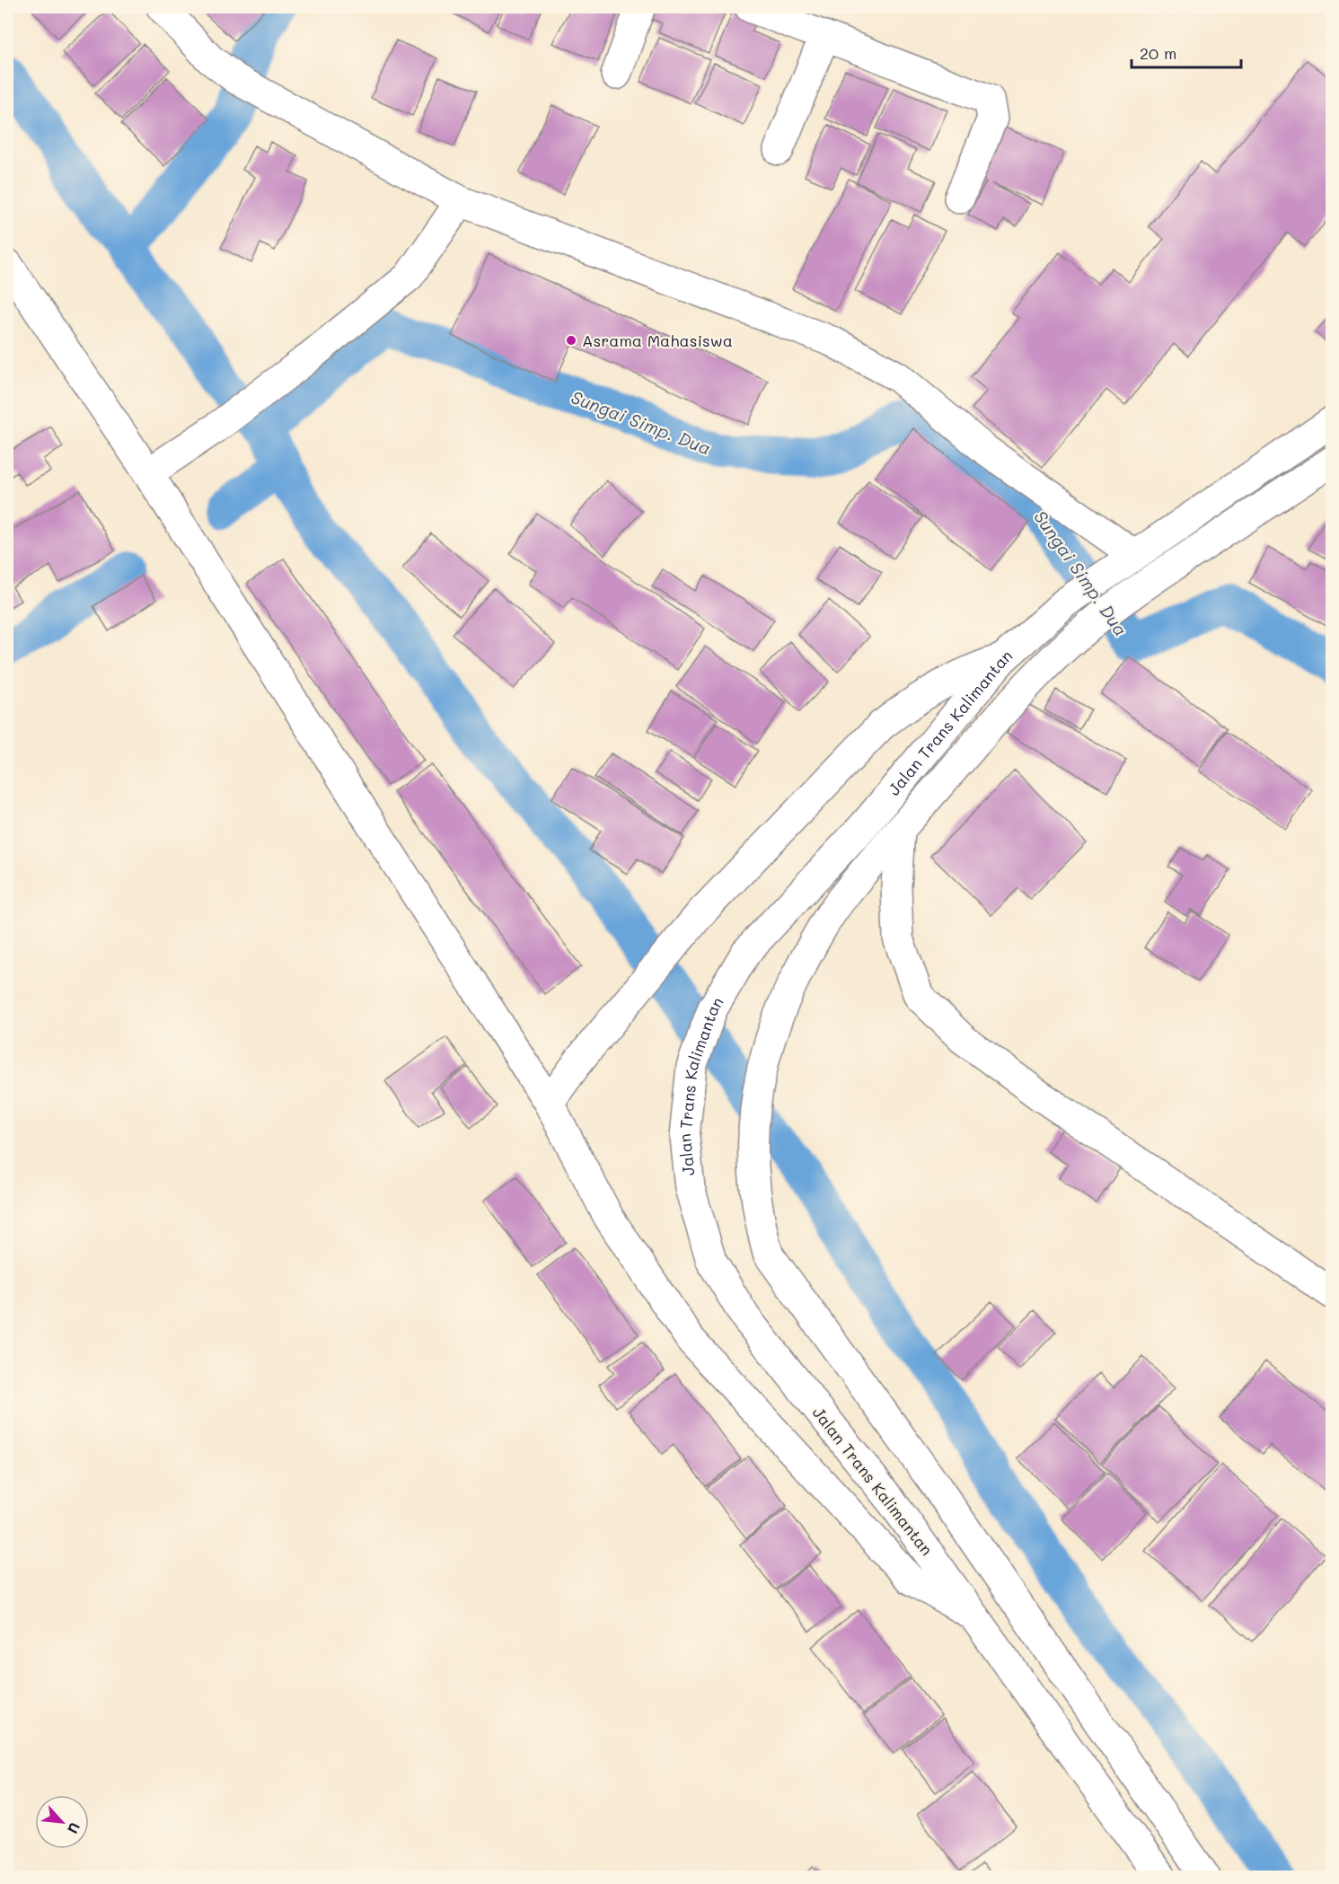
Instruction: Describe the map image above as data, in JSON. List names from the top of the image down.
{
  "streets": {
    "main road": ["Jalan Trans Kalimantan"]
  },
  "water": ["Sungai Simp. Dua"],
  "places": ["Asrama Mahasiswa"],
  "scale_bar": "20 m",
  "north": "bottom right"
}
